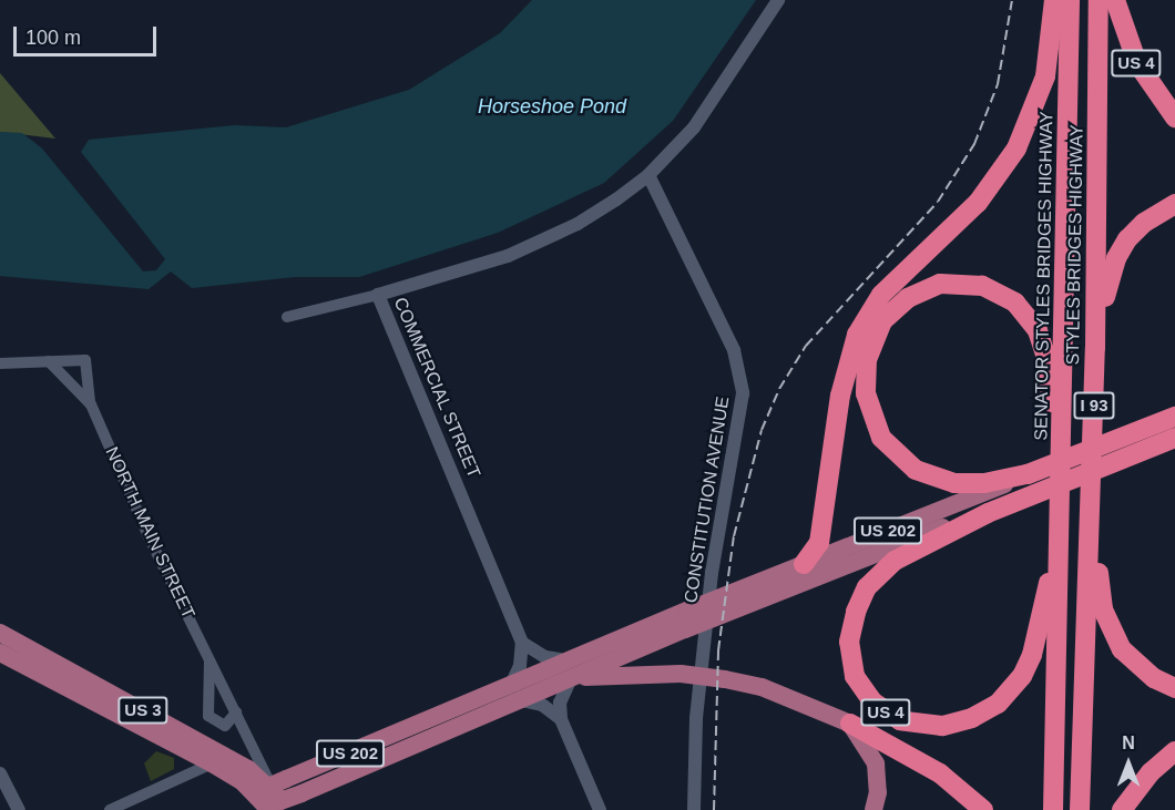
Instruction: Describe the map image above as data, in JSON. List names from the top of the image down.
{
  "streets": {
    "highway": [
      "US 4",
      "STYLES BRIDGES HIGHWAY",
      "SENATOR STYLES BRIDGES HIGHWAY",
      "I 93"
    ],
    "main road": ["US 202", "US 3"],
    "street": ["COMMERCIAL STREET", "CONSTITUTION AVENUE", "NORTH MAIN STREET"]
  },
  "crossings": [
    ["US 4", "SENATOR STYLES BRIDGES HIGHWAY"],
    ["US 4", "I 93"],
    ["US 4", "US 202"],
    ["SENATOR STYLES BRIDGES HIGHWAY", "I 93"],
    ["COMMERCIAL STREET", "CONSTITUTION AVENUE"],
    ["US 202", "NORTH MAIN STREET"],
    ["US 202", "US 3"],
    ["NORTH MAIN STREET", "US 3"]
  ],
  "water": ["Horseshoe Pond"],
  "scale_bar": "100 m",
  "north": "top"
}
